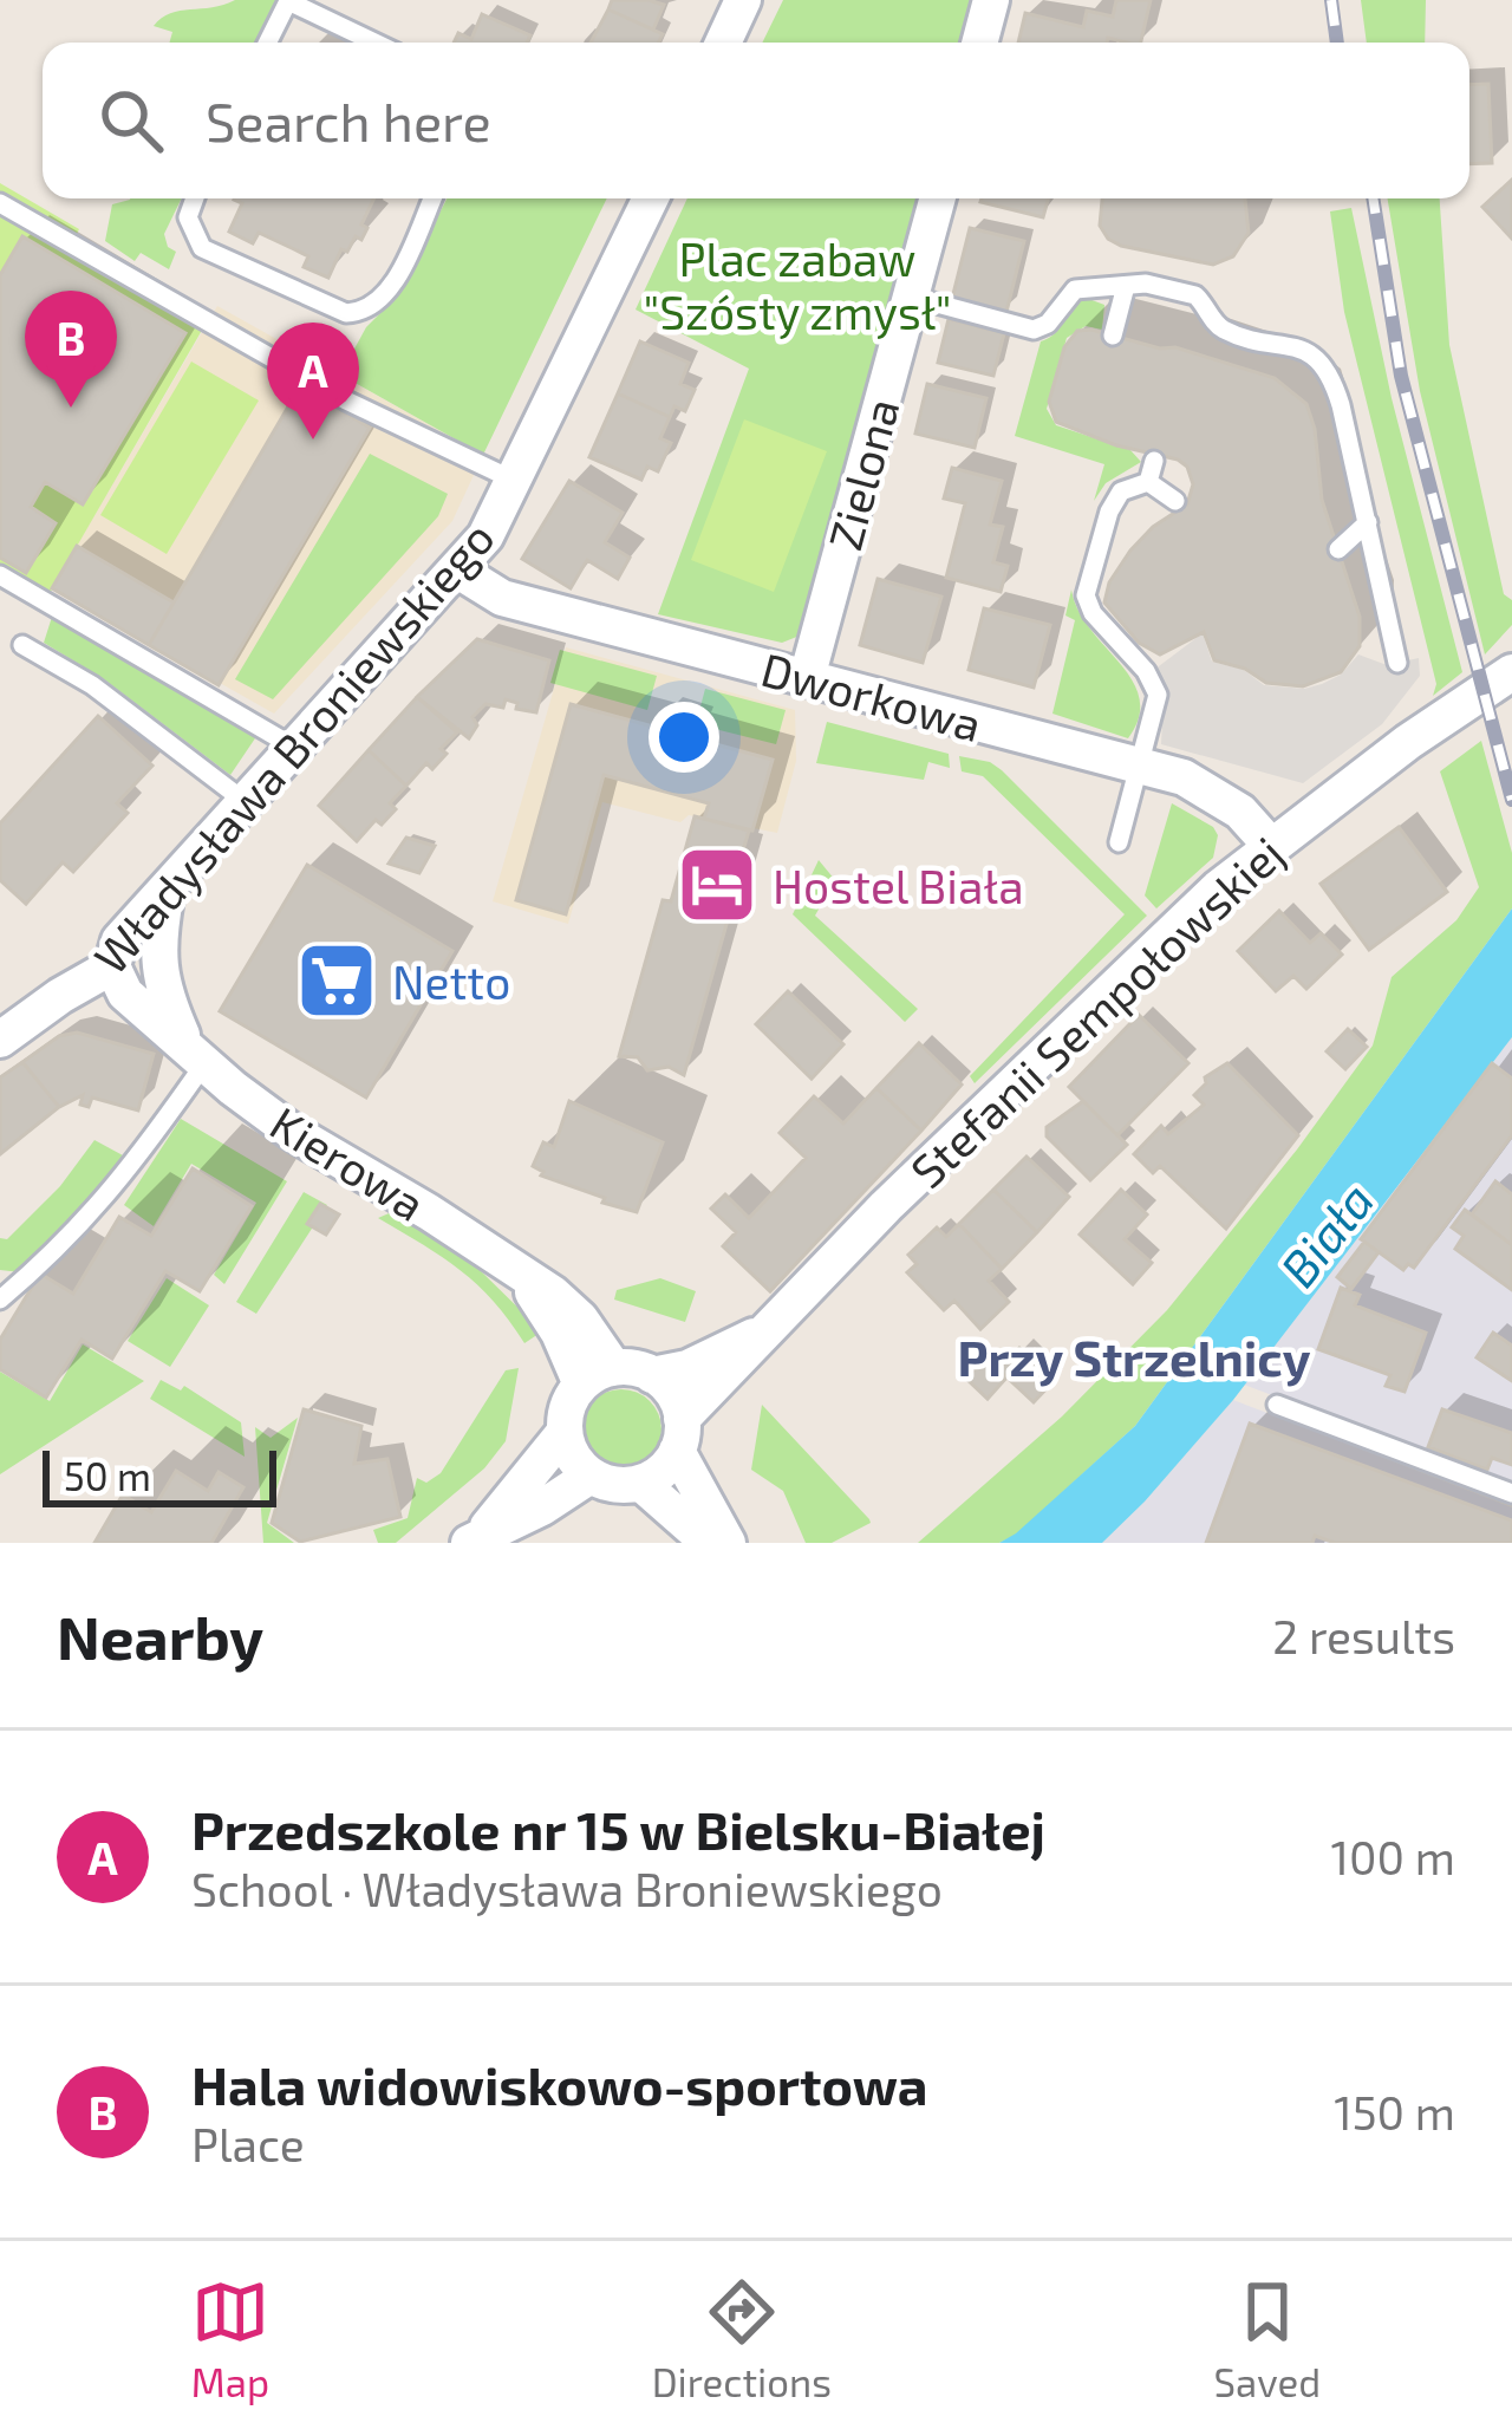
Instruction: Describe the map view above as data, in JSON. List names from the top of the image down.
{
  "streets": {
    "street": [
      "Zielona",
      "Dworkowa",
      "Władysława Broniewskiego",
      "Stefanii Sempołowskiej",
      "Kierowa"
    ]
  },
  "crossings": [
    ["Zielona", "Dworkowa"],
    ["Dworkowa", "Władysława Broniewskiego"],
    ["Dworkowa", "Stefanii Sempołowskiej"],
    ["Władysława Broniewskiego", "Kierowa"],
    ["Stefanii Sempołowskiej", "Kierowa"]
  ],
  "districts": ["Przy Strzelnicy"],
  "water": ["Biała"],
  "parks": ["Plac zabaw \"Szósty zmysł\""],
  "places": {
    "hotel": ["Hostel Biała"],
    "supermarket": ["Netto"]
  },
  "scale_bar": "50 m",
  "page": {
    "search": "Search here",
    "pins": ["B", "A"],
    "scale": "50 m",
    "heading": ["Nearby", "2 results"],
    "list": [
      {
        "mark": "A",
        "name": "Przedszkole nr 15 w Bielsku-Białej",
        "note": "School · Władysława Broniewskiego",
        "value": "100 m"
      },
      {
        "mark": "B",
        "name": "Hala widowiskowo-sportowa",
        "note": "Place",
        "value": "150 m"
      }
    ],
    "nav": ["Map", "Directions", "Saved"]
  }
}
